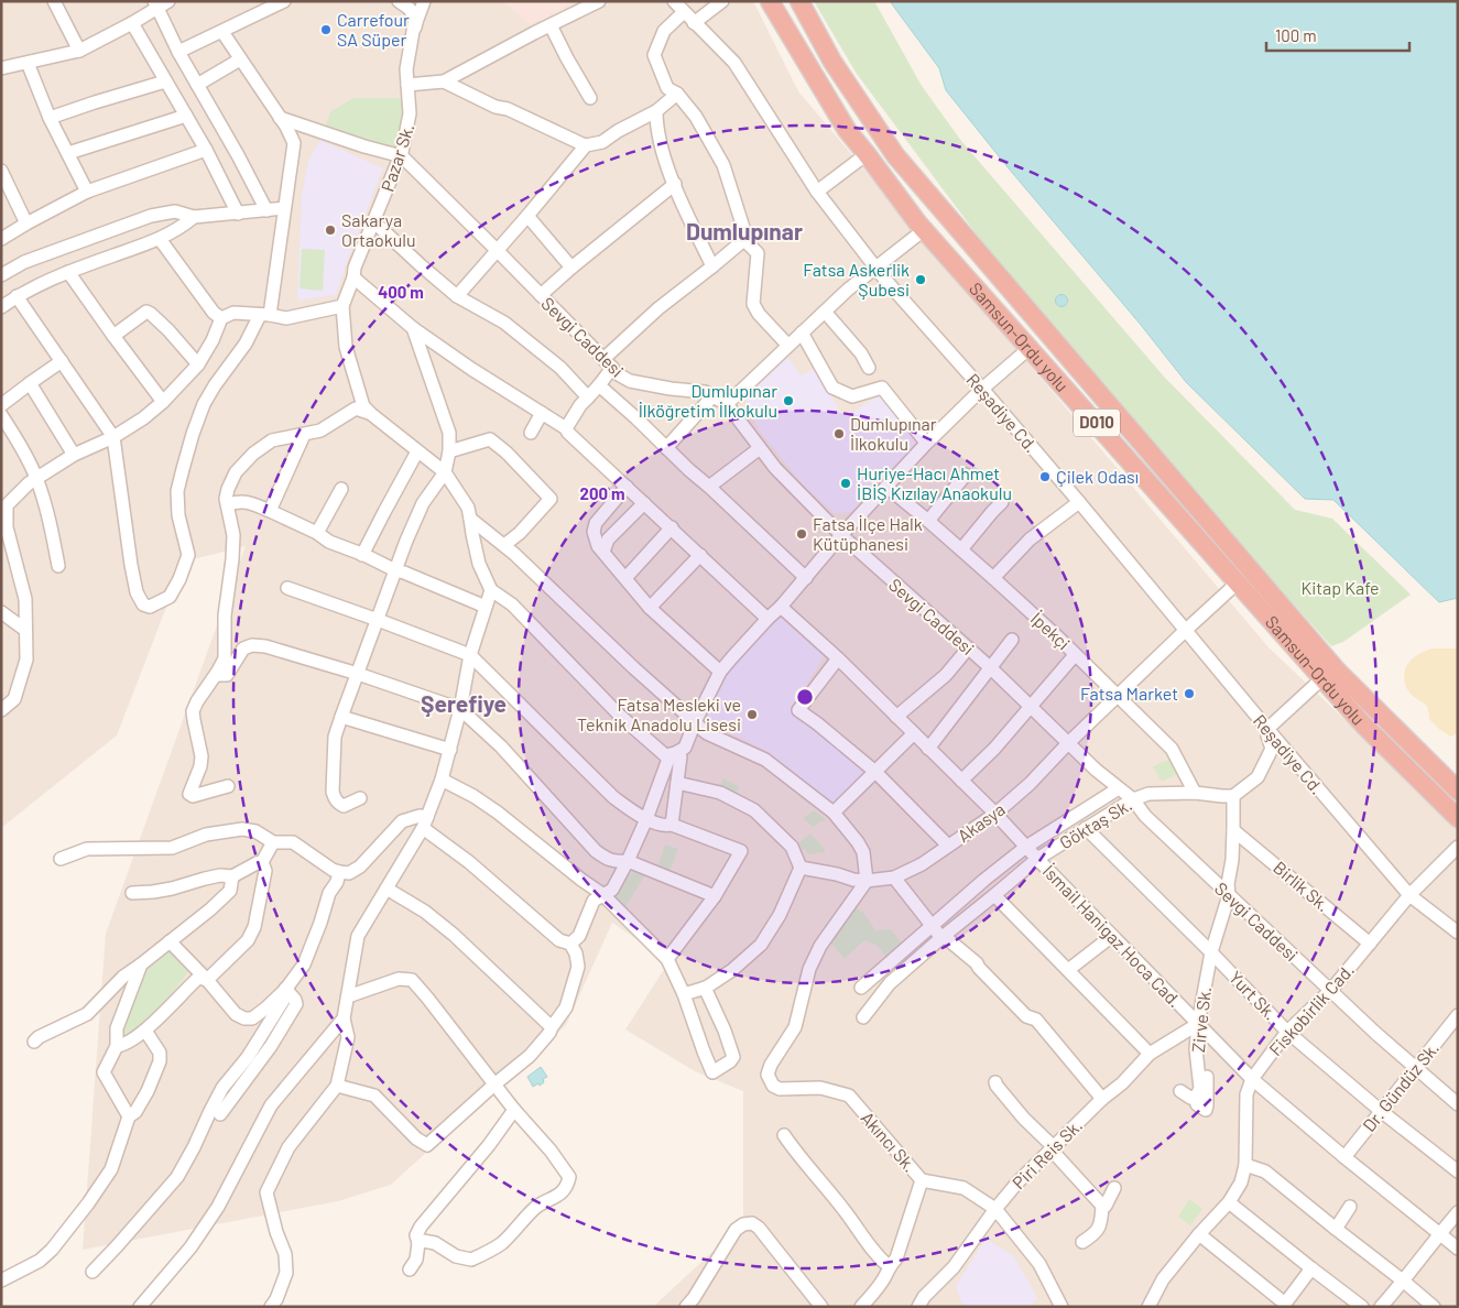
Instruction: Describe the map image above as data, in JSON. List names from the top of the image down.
{
  "streets": {
    "highway": ["Samsun-Ordu yolu", "D010"],
    "street": [
      "Pazar Sk.",
      "Sevgi Caddesi",
      "Reşadiye Cd.",
      "İpekçi",
      "Akasya",
      "Göktaş Sk.",
      "Birlik Sk.",
      "İsmail Hanigaz Hoca Cad.",
      "Yurt Sk.",
      "Fiskobirlik Cad.",
      "Zirve Sk.",
      "Dr. Gündüz Sk.",
      "Akıncı Sk.",
      "Piri Reis Sk."
    ]
  },
  "crossings": [
    ["Pazar Sk.", "Sevgi Caddesi"],
    ["Sevgi Caddesi", "Akasya"],
    ["Sevgi Caddesi", "Göktaş Sk."],
    ["Sevgi Caddesi", "Fiskobirlik Cad."],
    ["Sevgi Caddesi", "Zirve Sk."],
    ["Sevgi Caddesi", "Dr. Gündüz Sk."],
    ["Samsun-Ordu yolu", "Akasya"],
    ["Reşadiye Cd.", "Akasya"],
    ["Reşadiye Cd.", "Fiskobirlik Cad."],
    ["İpekçi", "Akasya"],
    ["İpekçi", "Göktaş Sk."],
    ["Akasya", "İsmail Hanigaz Hoca Cad."],
    ["Akasya", "Akıncı Sk."],
    ["Göktaş Sk.", "İsmail Hanigaz Hoca Cad."],
    ["Göktaş Sk.", "Yurt Sk."],
    ["Göktaş Sk.", "Zirve Sk."],
    ["Birlik Sk.", "Fiskobirlik Cad."],
    ["Birlik Sk.", "Zirve Sk."],
    ["İsmail Hanigaz Hoca Cad.", "Fiskobirlik Cad."],
    ["İsmail Hanigaz Hoca Cad.", "Zirve Sk."],
    ["İsmail Hanigaz Hoca Cad.", "Dr. Gündüz Sk."],
    ["İsmail Hanigaz Hoca Cad.", "Piri Reis Sk."],
    ["Yurt Sk.", "Fiskobirlik Cad."],
    ["Yurt Sk.", "Zirve Sk."],
    ["Yurt Sk.", "Dr. Gündüz Sk."],
    ["Zirve Sk.", "Piri Reis Sk."],
    ["Akıncı Sk.", "Piri Reis Sk."]
  ],
  "districts": ["Dumlupınar", "Şerefiye"],
  "parks": ["Kitap Kafe"],
  "places": [
    "Carrefour SA Süper",
    "Sakarya Ortaokulu",
    "Fatsa Askerlik Şubesi",
    "Dumlupınar İlköğretim İlkokulu",
    "Dumlupınar İlkokulu",
    "Çilek Odası",
    "Huriye-Hacı Ahmet İBİŞ Kızılay Anaokulu",
    "Fatsa İlçe Halk Kütüphanesi",
    "Fatsa Market",
    "Fatsa Mesleki ve Teknik Anadolu Lisesi"
  ],
  "scale_bar": "100 m",
  "rings": ["400 m", "200 m"]
}
